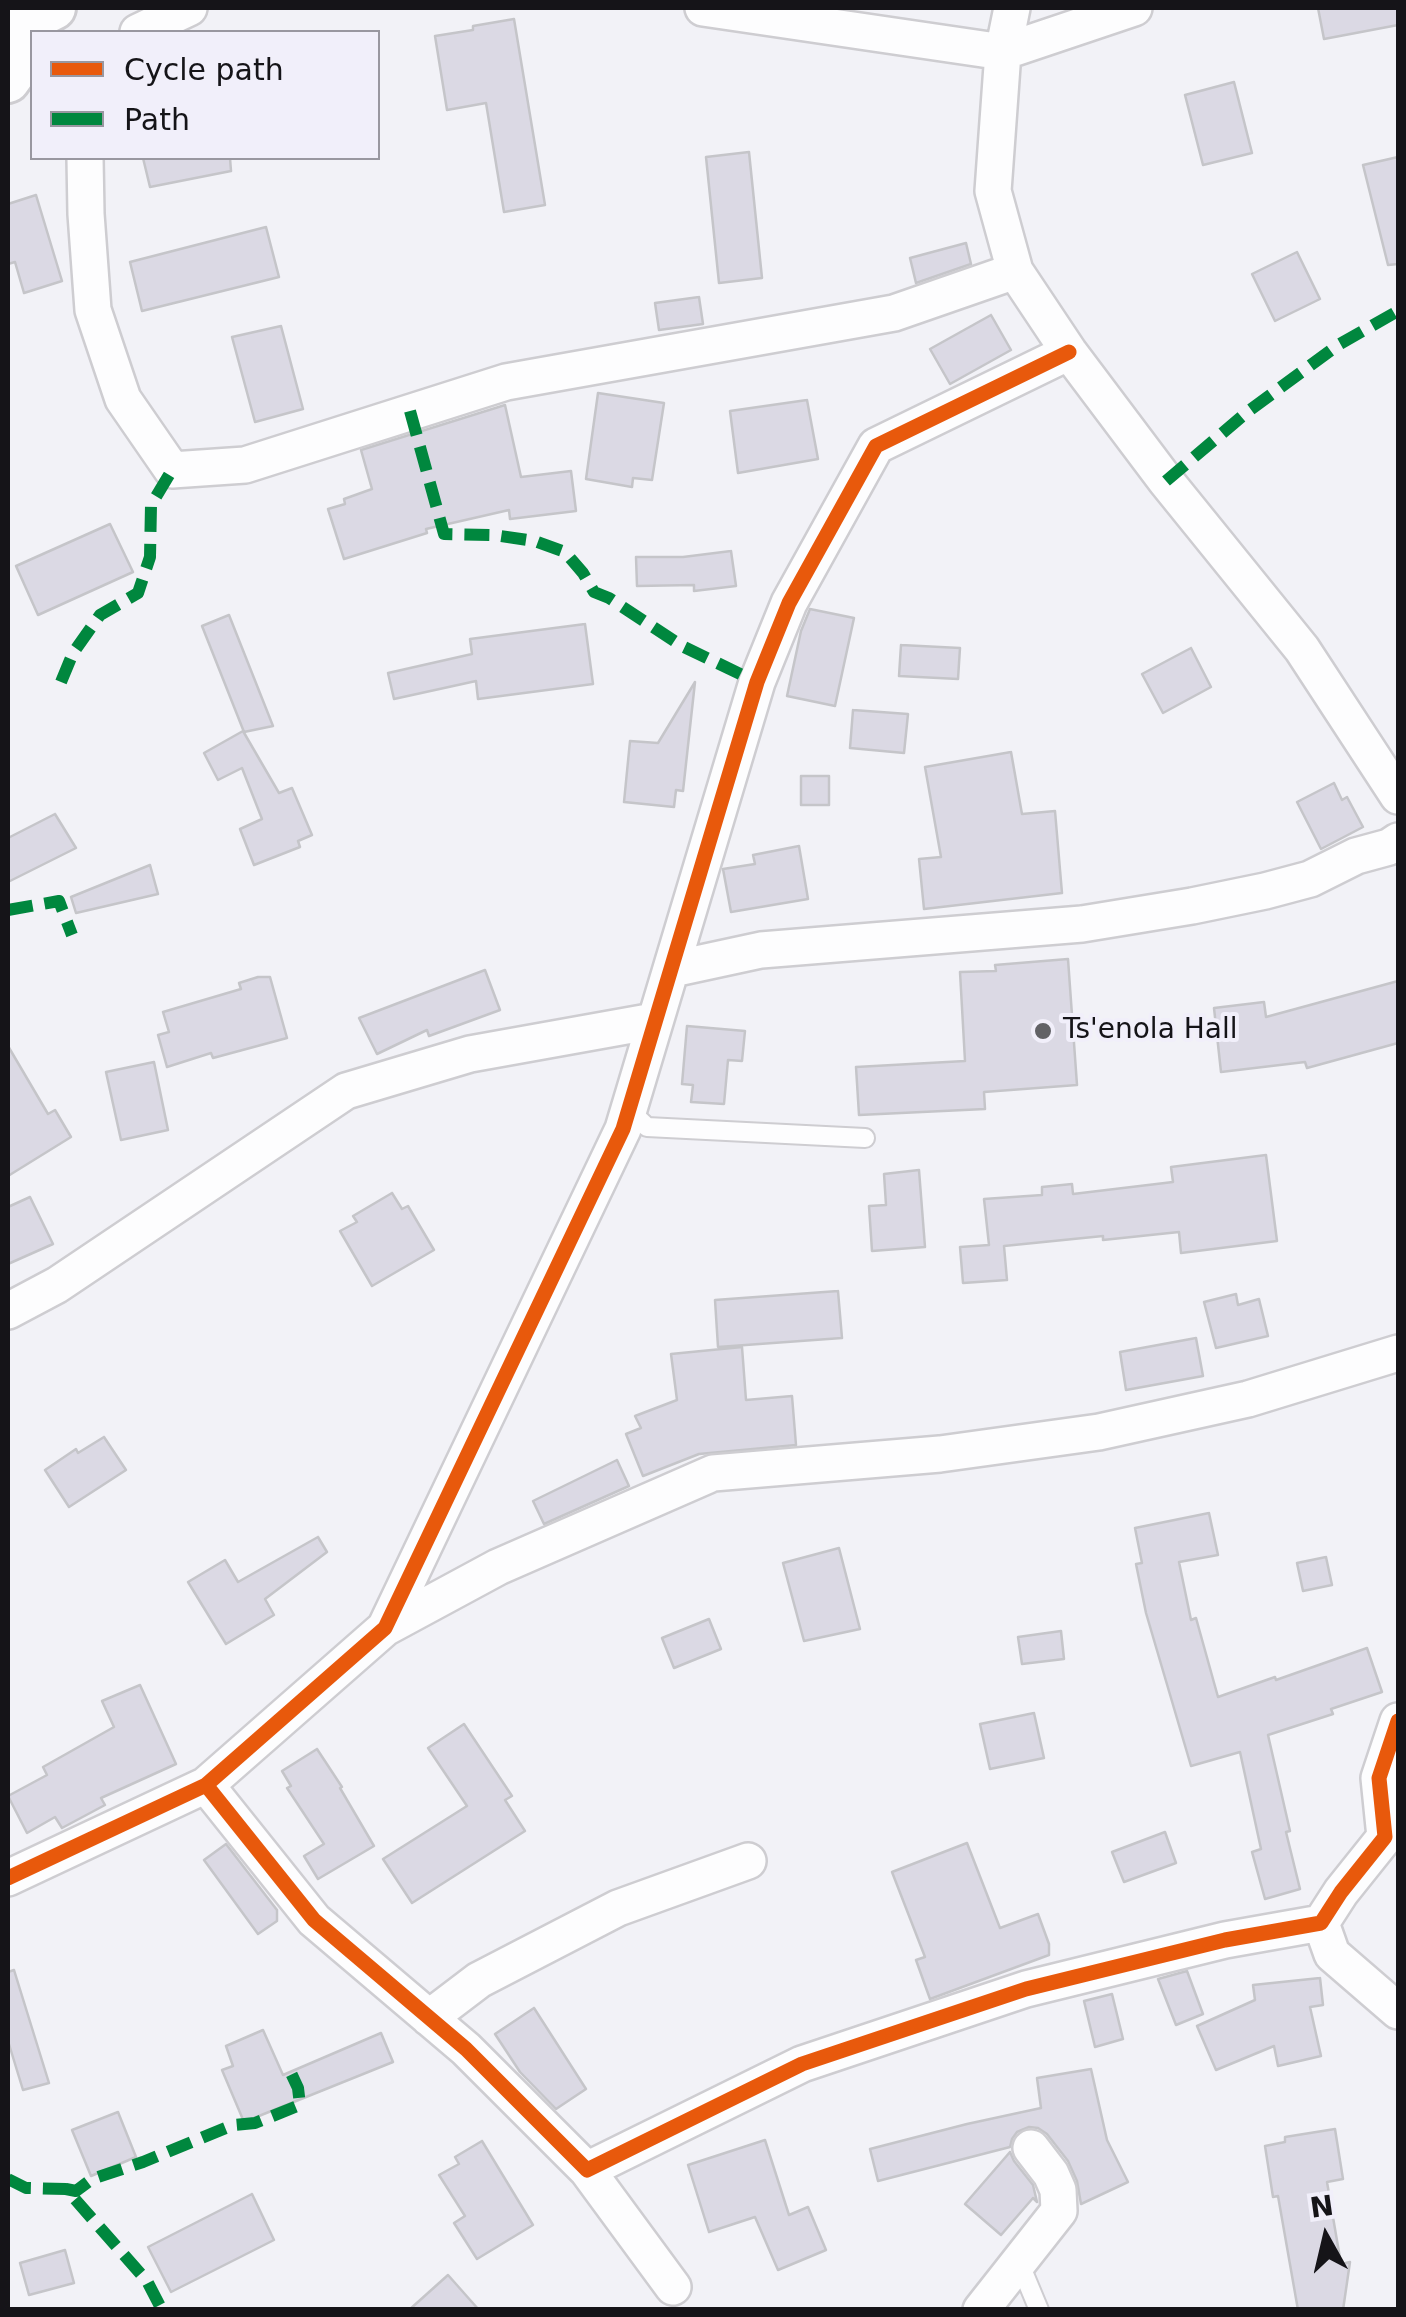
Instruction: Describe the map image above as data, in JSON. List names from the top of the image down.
{
  "places": ["Ts'enola Hall"],
  "legend": ["Cycle path", "Path"],
  "north": "top"
}
